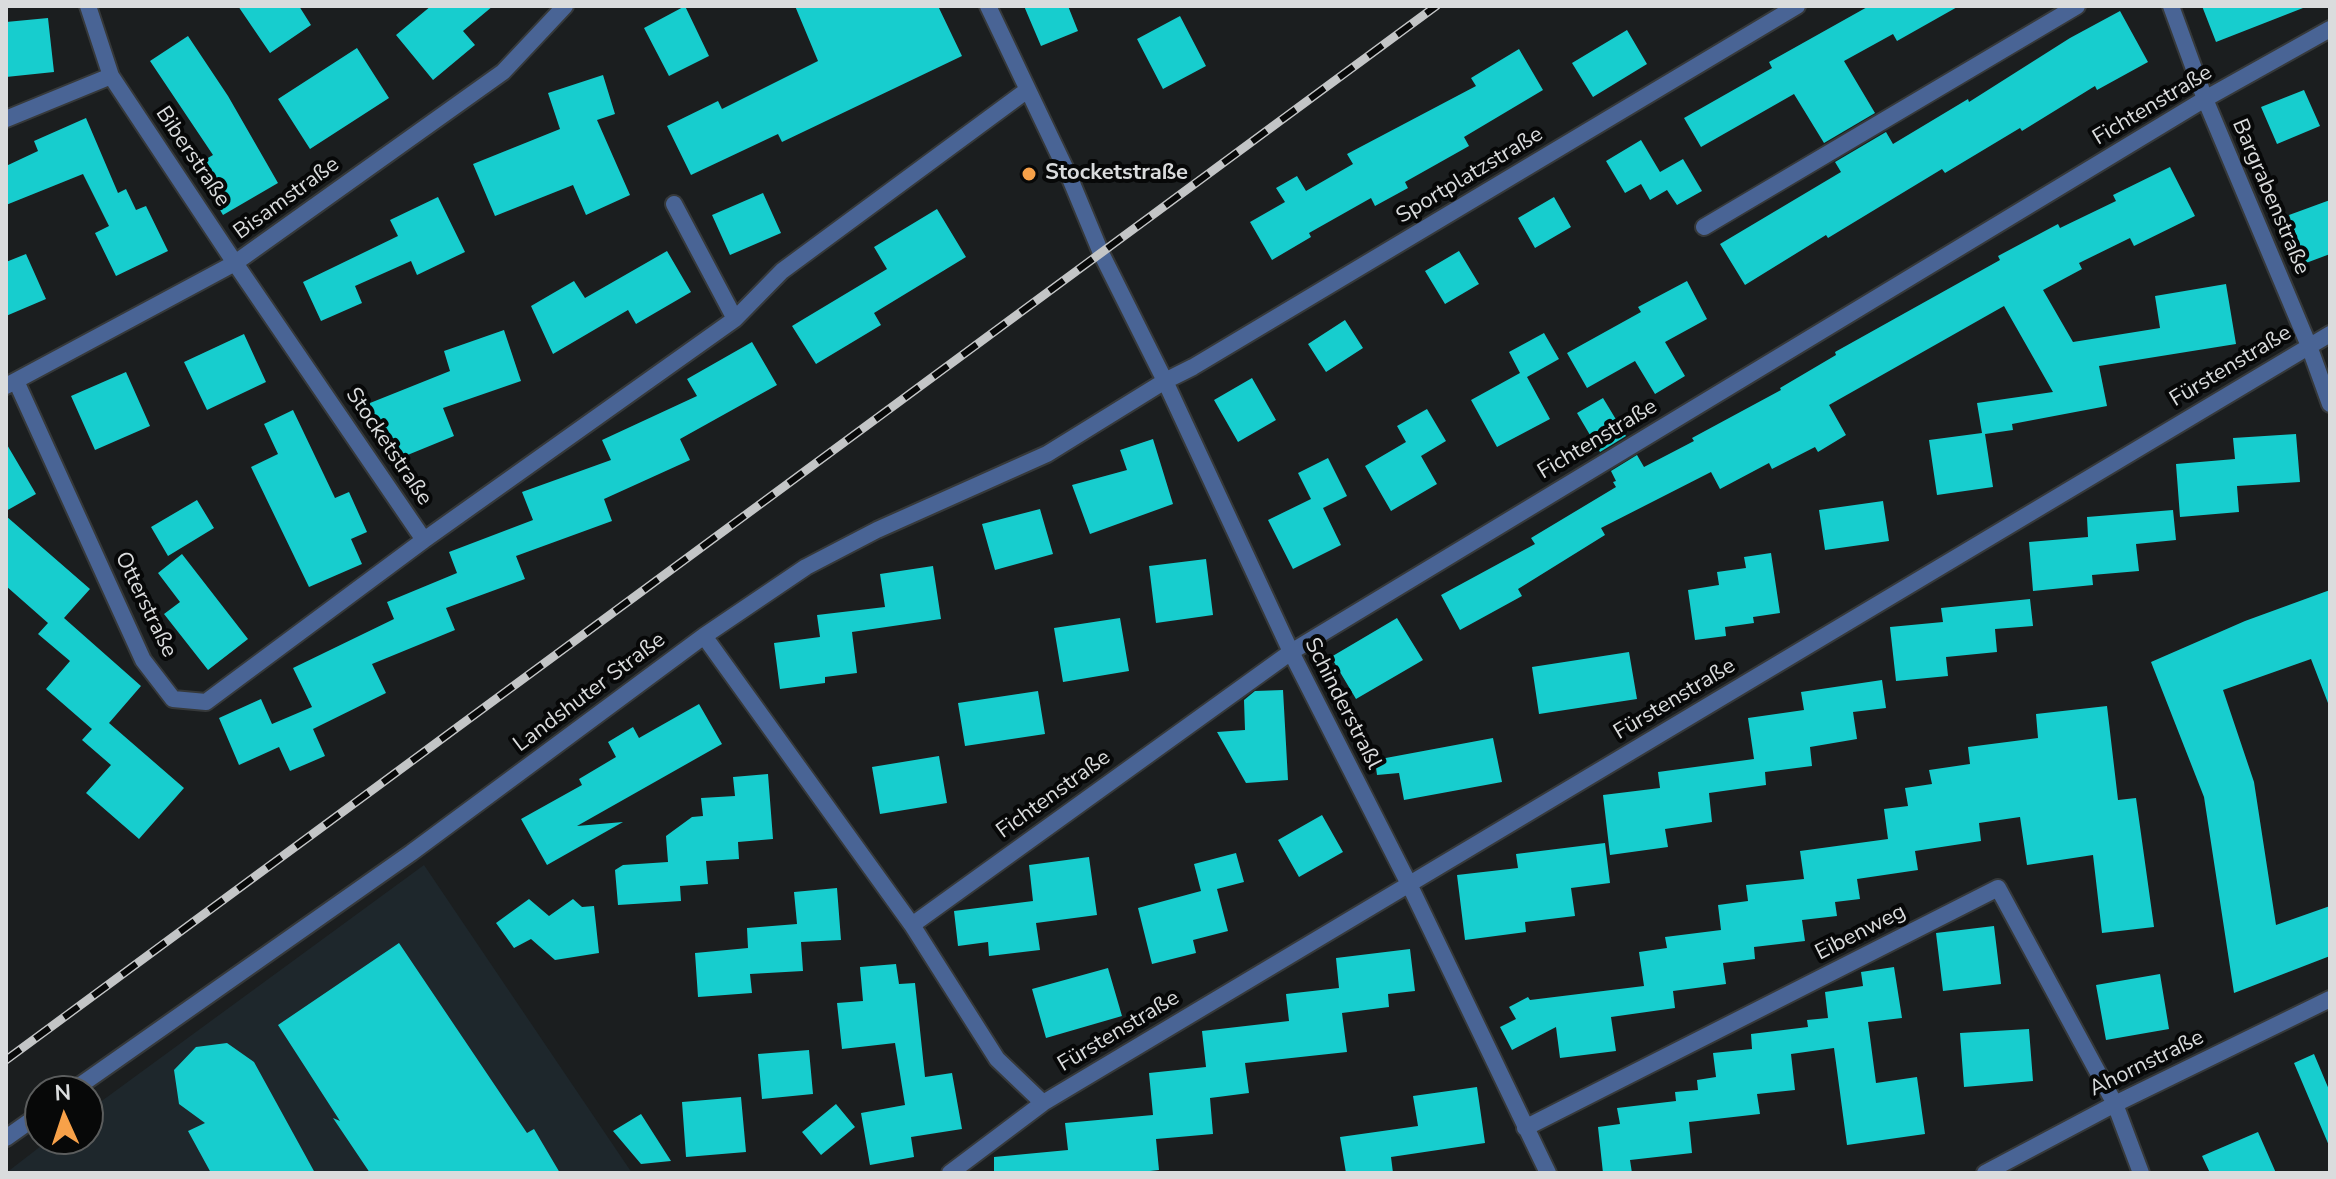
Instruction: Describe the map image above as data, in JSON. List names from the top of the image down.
{
  "streets": {
    "street": [
      "Fichtenstraße",
      "Biberstraße",
      "Sportplatzstraße",
      "Bargrabenstraße",
      "Bisamstraße",
      "Fürstenstraße",
      "Stocketstraße",
      "Otterstraße",
      "Landshuter Straße",
      "Schinderstraßl",
      "Eibenweg",
      "Ahornstraße"
    ]
  },
  "crossings": [
    ["Fichtenstraße", "Bargrabenstraße"],
    ["Fichtenstraße", "Schinderstraßl"],
    ["Biberstraße", "Bisamstraße"],
    ["Biberstraße", "Stocketstraße"],
    ["Sportplatzstraße", "Landshuter Straße"],
    ["Sportplatzstraße", "Schinderstraßl"],
    ["Bargrabenstraße", "Fürstenstraße"],
    ["Bisamstraße", "Stocketstraße"],
    ["Bisamstraße", "Otterstraße"],
    ["Fürstenstraße", "Schinderstraßl"],
    ["Stocketstraße", "Otterstraße"],
    ["Stocketstraße", "Schinderstraßl"],
    ["Landshuter Straße", "Schinderstraßl"],
    ["Schinderstraßl", "Eibenweg"],
    ["Eibenweg", "Ahornstraße"]
  ],
  "places": ["Stocketstraße"],
  "north": "top"
}
